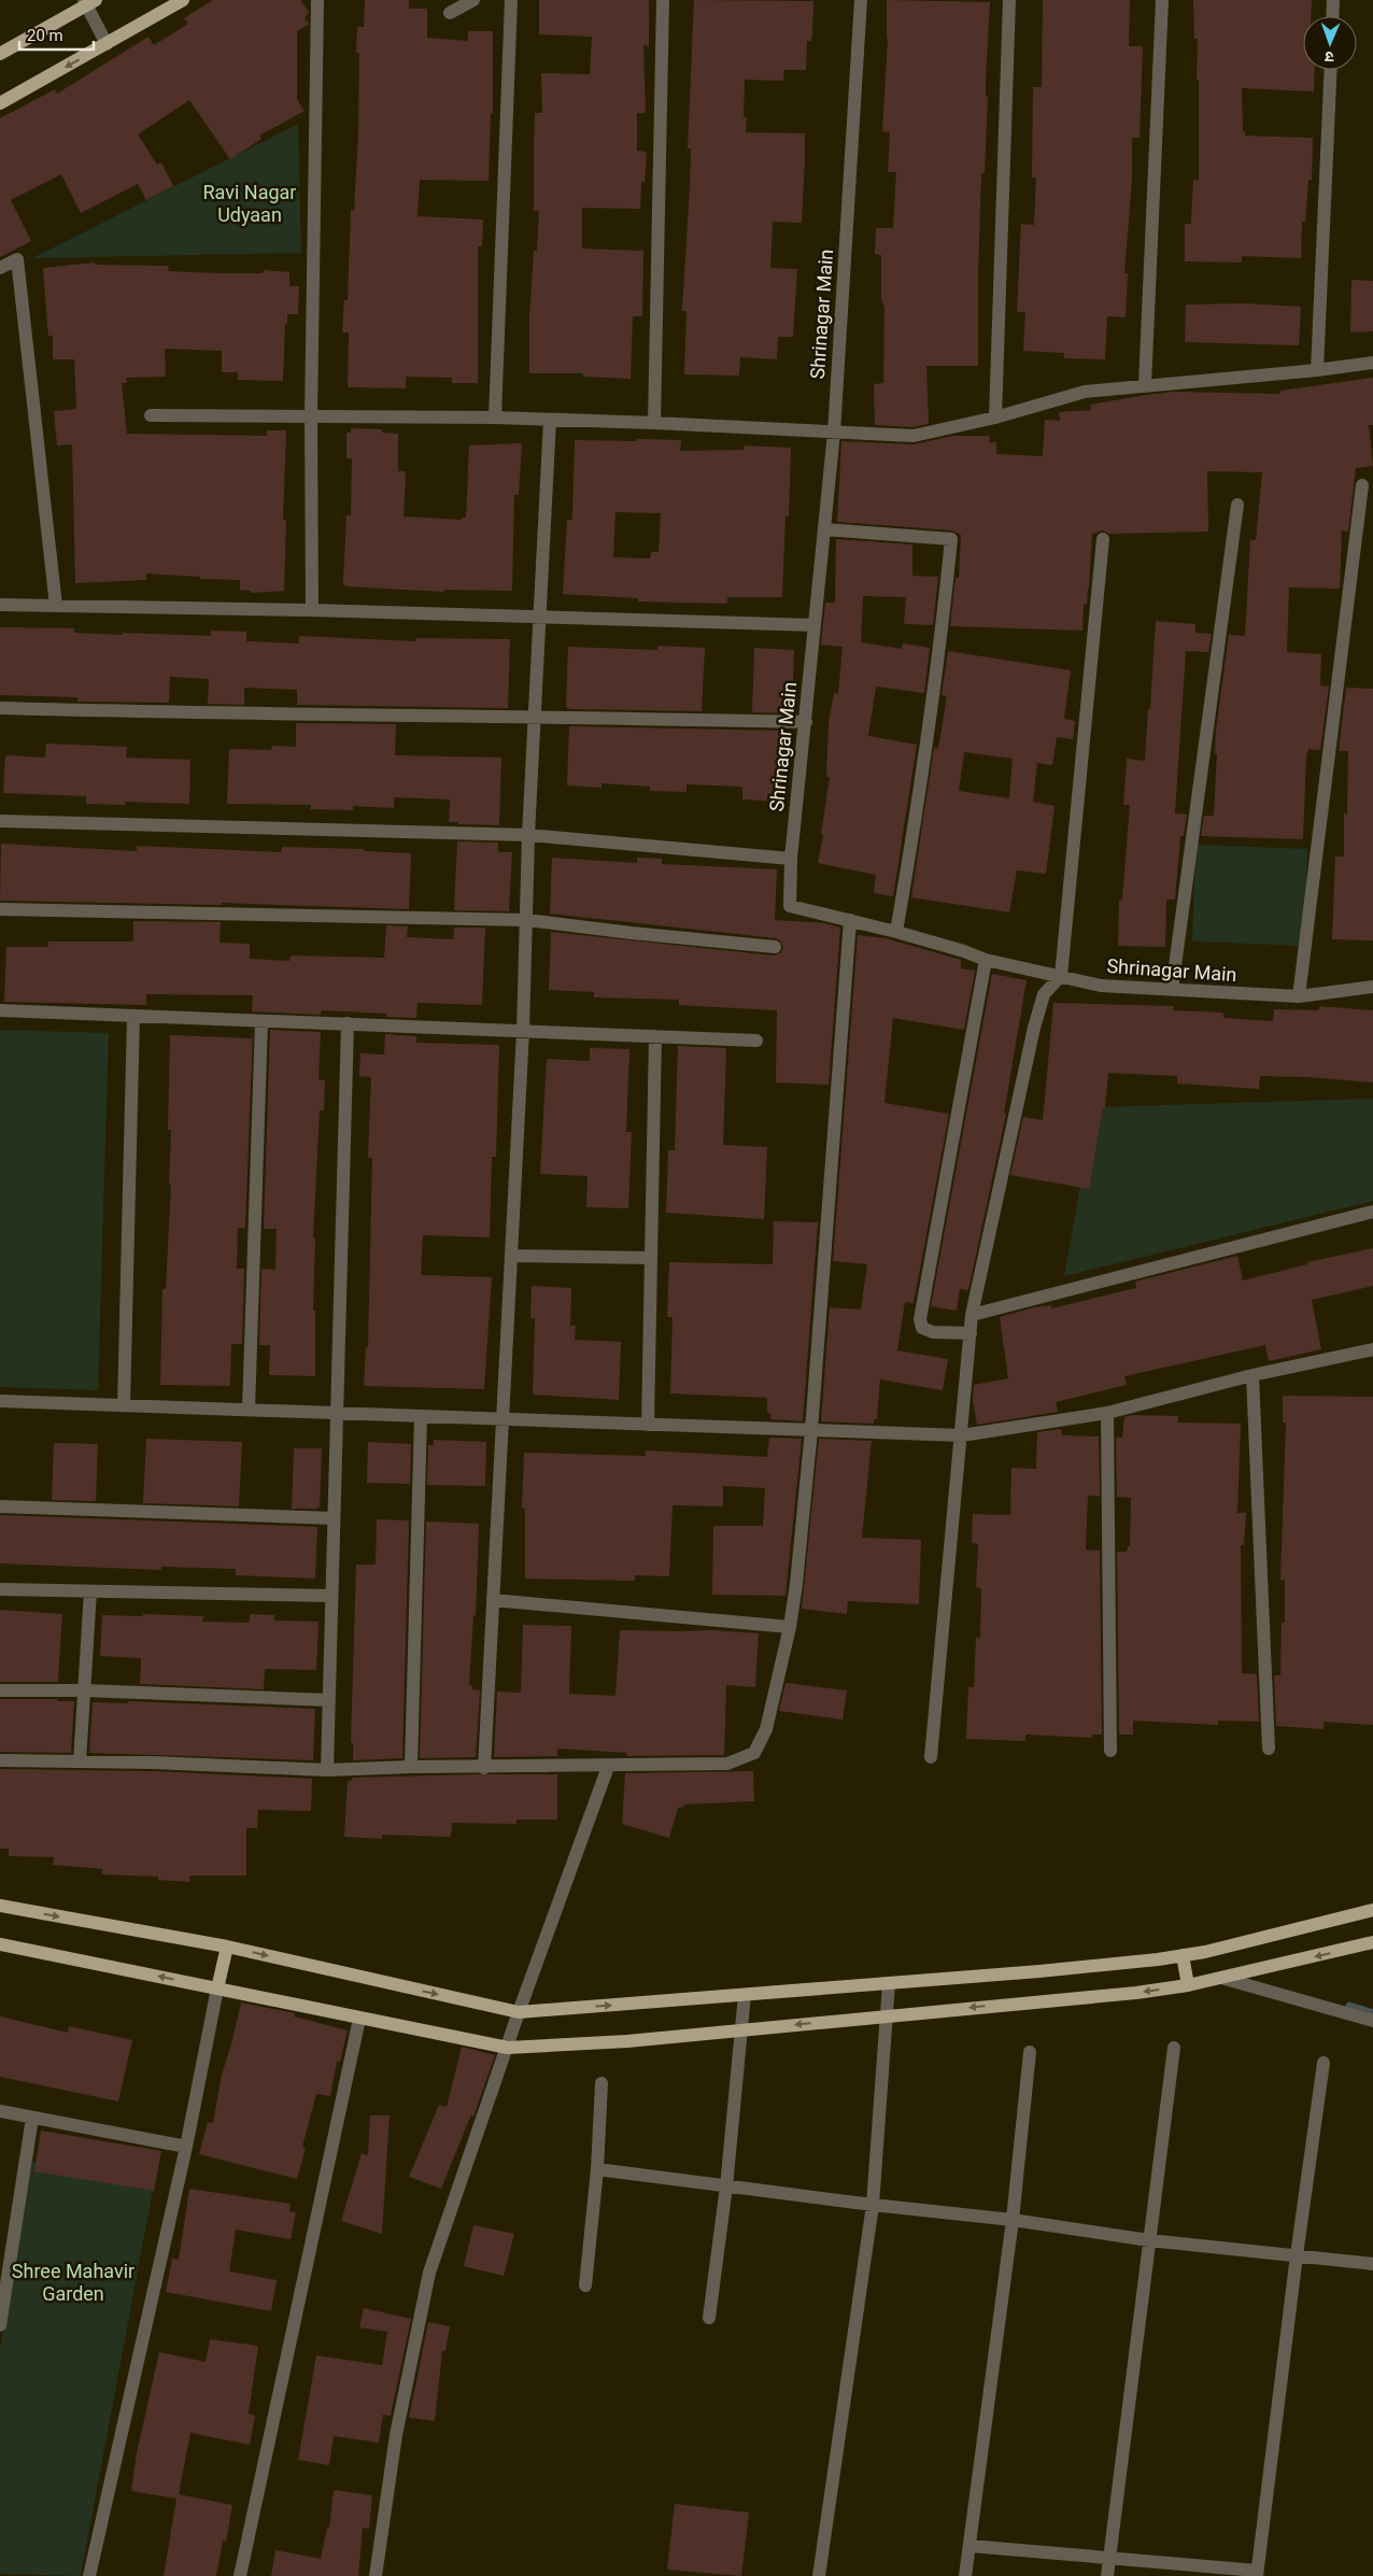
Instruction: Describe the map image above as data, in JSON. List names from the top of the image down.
{
  "streets": {
    "street": ["Shrinagar Main"]
  },
  "parks": ["Ravi Nagar Udyaan", "Shree Mahavir Garden"],
  "scale_bar": "20 m",
  "north": "bottom"
}
